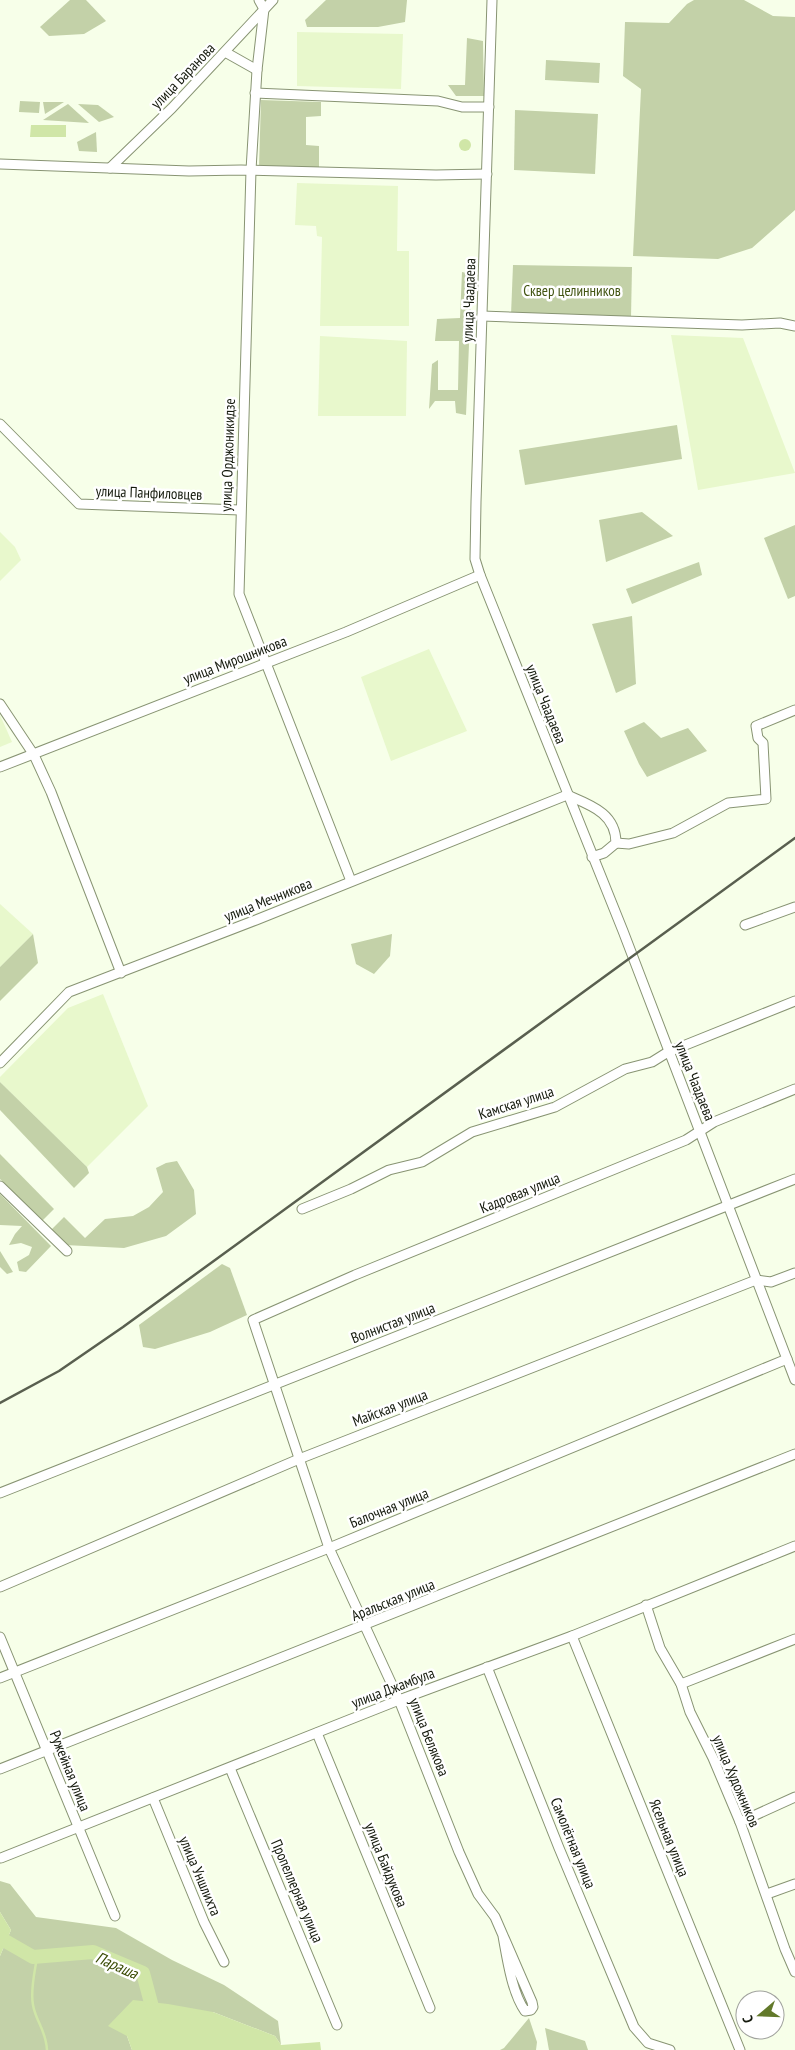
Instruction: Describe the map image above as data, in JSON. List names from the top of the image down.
{
  "streets": {
    "street": [
      "улица Баранова",
      "улица Чаадаева",
      "улица Орджоникидзе",
      "улица Панфиловцев",
      "улица Мирошникова",
      "улица Мечникова",
      "Камская улица",
      "Кадровая улица",
      "Волнистая улица",
      "Майская улица",
      "Балочная улица",
      "Аральская улица",
      "улица Джамбула",
      "улица Белякова",
      "Ружейная улица",
      "улица Художников",
      "Ясельная улица",
      "Самолётная улица",
      "улица Байдукова",
      "улица Уншлихта",
      "Пропеллерная улица"
    ]
  },
  "crossings": [
    ["улица Баранова", "улица Орджоникидзе"],
    ["улица Чаадаева", "улица Мирошникова"],
    ["улица Чаадаева", "улица Мечникова"],
    ["улица Чаадаева", "Камская улица"],
    ["улица Чаадаева", "Кадровая улица"],
    ["улица Чаадаева", "Волнистая улица"],
    ["улица Чаадаева", "Майская улица"],
    ["улица Чаадаева", "Балочная улица"],
    ["улица Орджоникидзе", "улица Панфиловцев"],
    ["улица Орджоникидзе", "улица Мирошникова"],
    ["улица Орджоникидзе", "улица Мечникова"],
    ["Кадровая улица", "улица Белякова"],
    ["Волнистая улица", "улица Белякова"],
    ["Майская улица", "улица Белякова"],
    ["Балочная улица", "улица Белякова"],
    ["Балочная улица", "Ружейная улица"],
    ["Аральская улица", "улица Белякова"],
    ["Аральская улица", "Ружейная улица"],
    ["улица Джамбула", "улица Белякова"],
    ["улица Джамбула", "Ружейная улица"],
    ["улица Джамбула", "улица Художников"],
    ["улица Джамбула", "Ясельная улица"],
    ["улица Джамбула", "Самолётная улица"],
    ["улица Джамбула", "улица Байдукова"],
    ["улица Джамбула", "улица Уншлихта"],
    ["улица Джамбула", "Пропеллерная улица"]
  ],
  "water": ["Параша"],
  "parks": ["Сквер целинников"],
  "north": "left"
}
